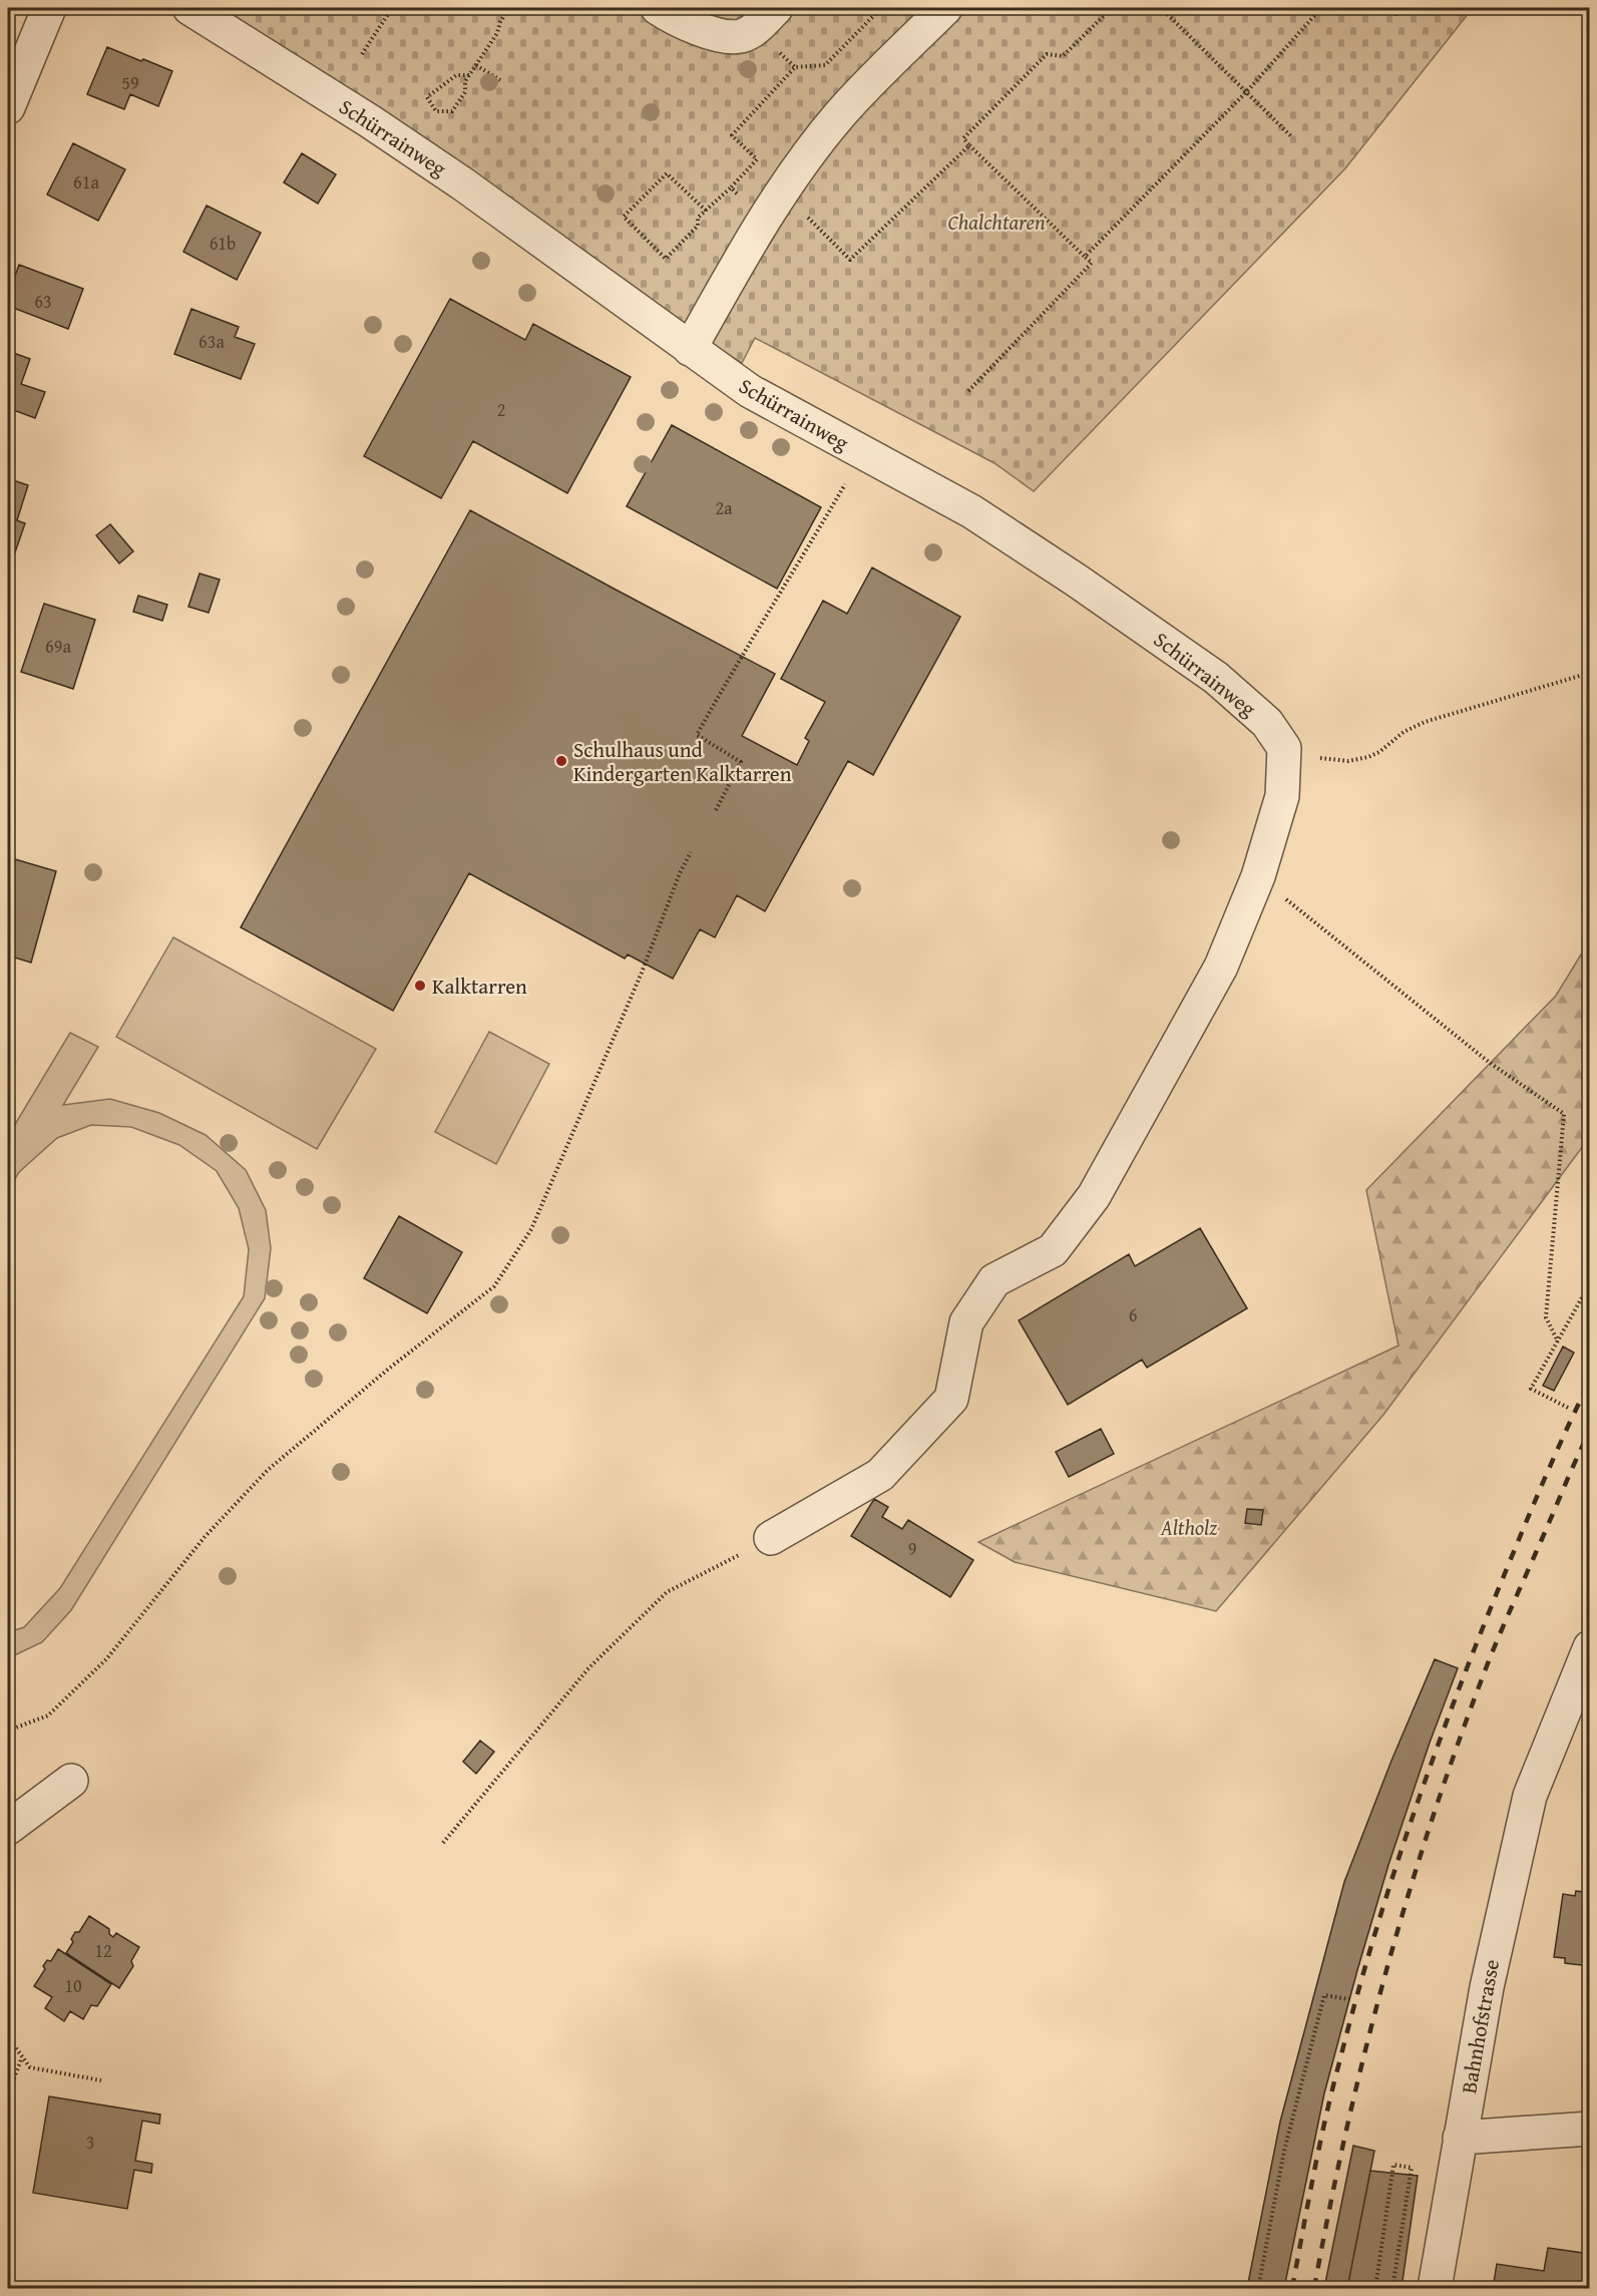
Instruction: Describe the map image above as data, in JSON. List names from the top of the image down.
{
  "streets": {
    "street": ["Schürrainweg", "Bahnhofstrasse"]
  },
  "parks": ["Chalchtaren", "Altholz"],
  "places": ["Schulhaus und Kindergarten Kalktarren", "Kalktarren"],
  "house_numbers": [
    "59",
    "61a",
    "61b",
    "63",
    "63a",
    "2",
    "2a",
    "69a",
    "6",
    "9",
    "12",
    "10",
    "3"
  ]
}
